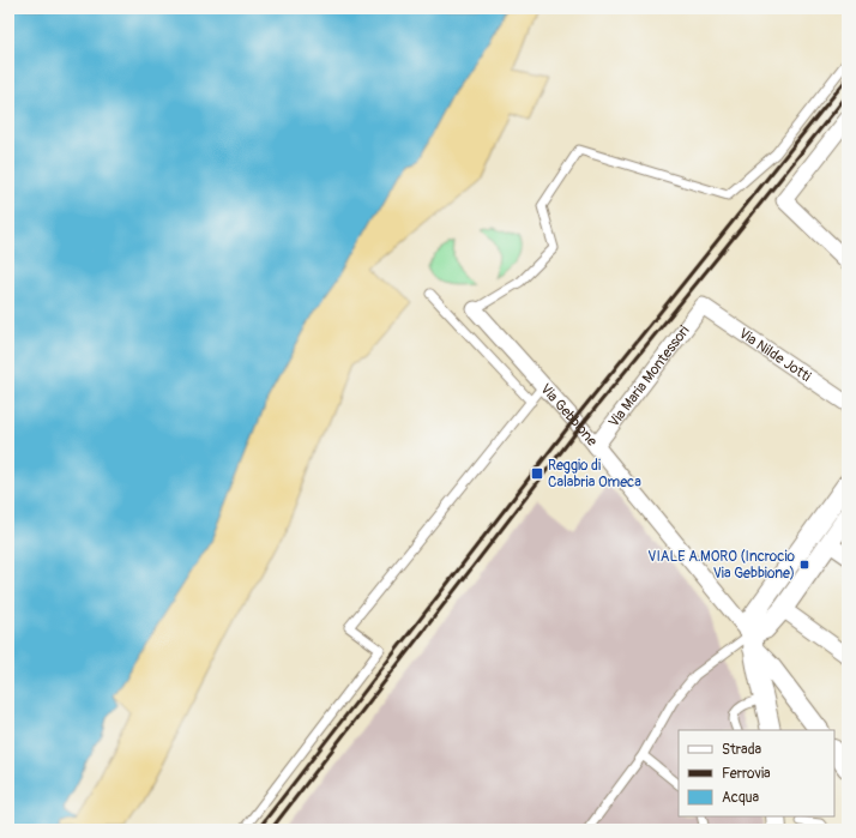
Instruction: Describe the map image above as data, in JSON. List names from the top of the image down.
{
  "streets": {
    "street": ["Via Nilde Jotti", "Via Maria Montessori", "Via Gebbione"]
  },
  "crossings": [
    ["Via Nilde Jotti", "Via Maria Montessori"],
    ["Via Maria Montessori", "Via Gebbione"]
  ],
  "places": {
    "transit": ["Reggio di Calabria Omeca", "VIALE A.MORO (Incrocio Via Gebbione)"]
  },
  "legend": ["Strada", "Ferrovia", "Acqua"]
}
